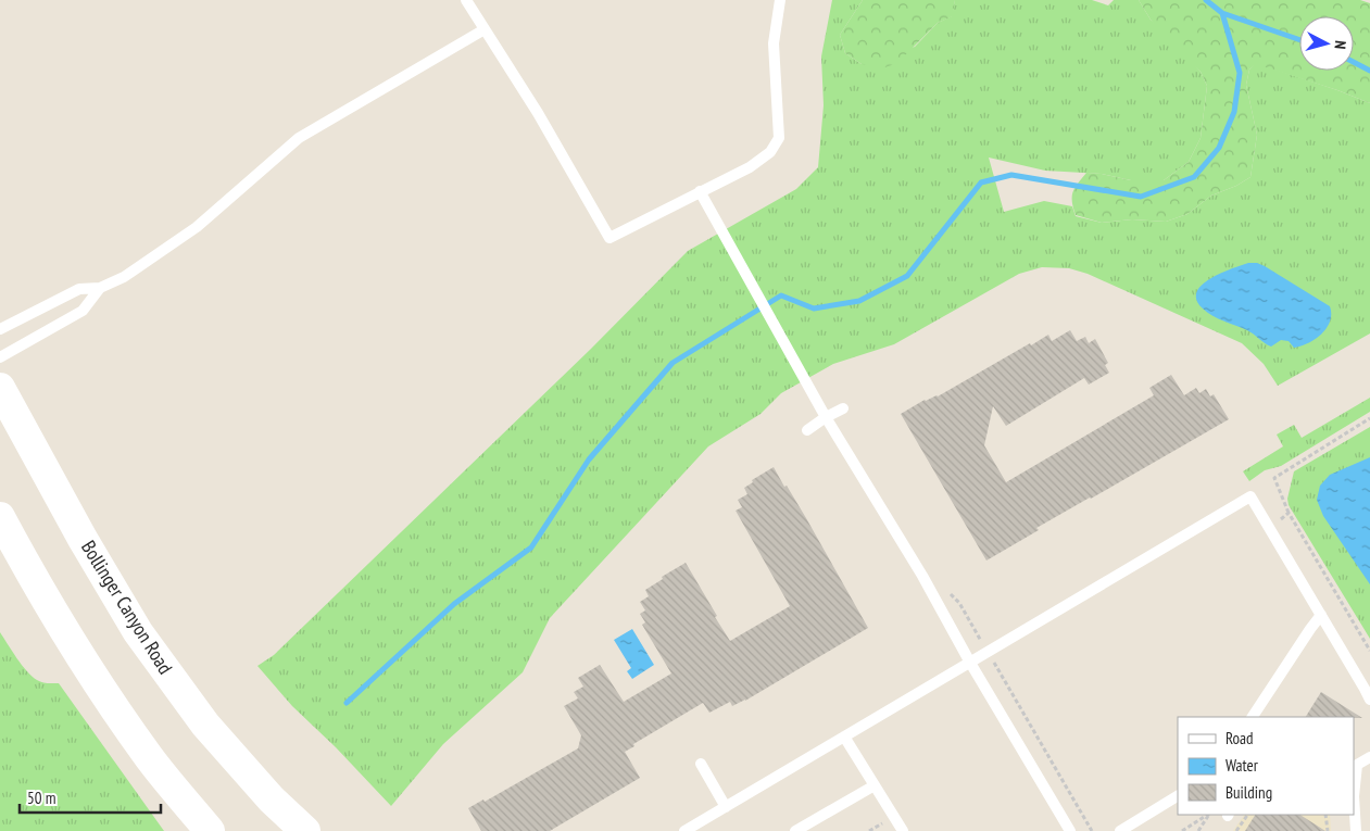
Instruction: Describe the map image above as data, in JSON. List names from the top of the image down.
{
  "streets": {
    "main road": ["Bollinger Canyon Road"]
  },
  "legend": ["Road", "Water", "Building"],
  "scale_bar": "50 m",
  "north": "right"
}
